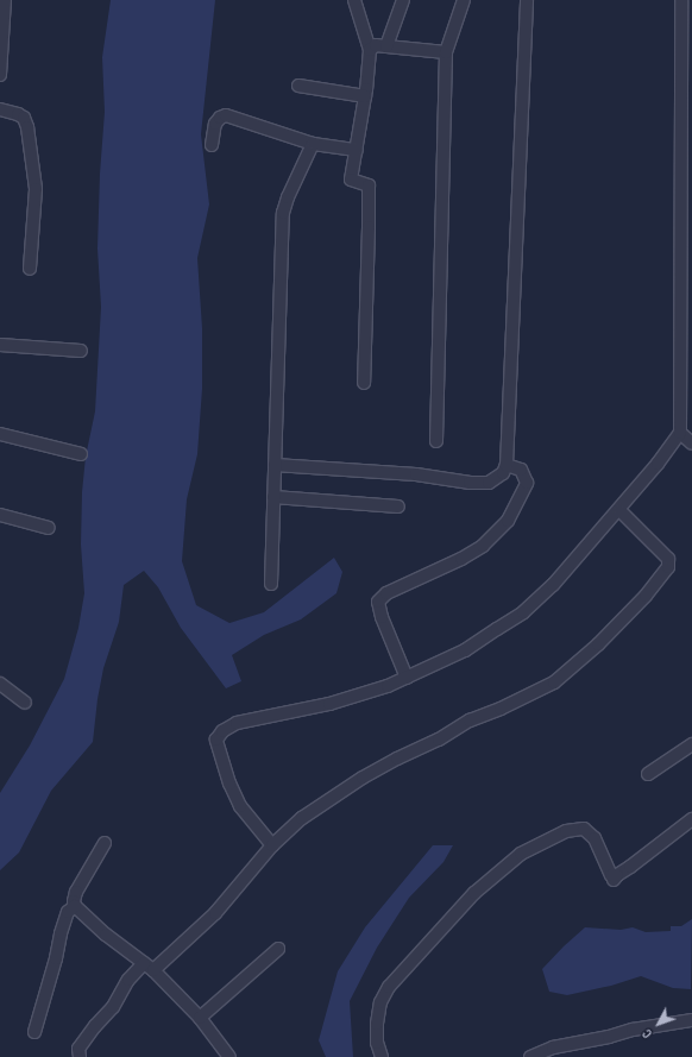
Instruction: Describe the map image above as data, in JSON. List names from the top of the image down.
{
  "north": "bottom left"
}
